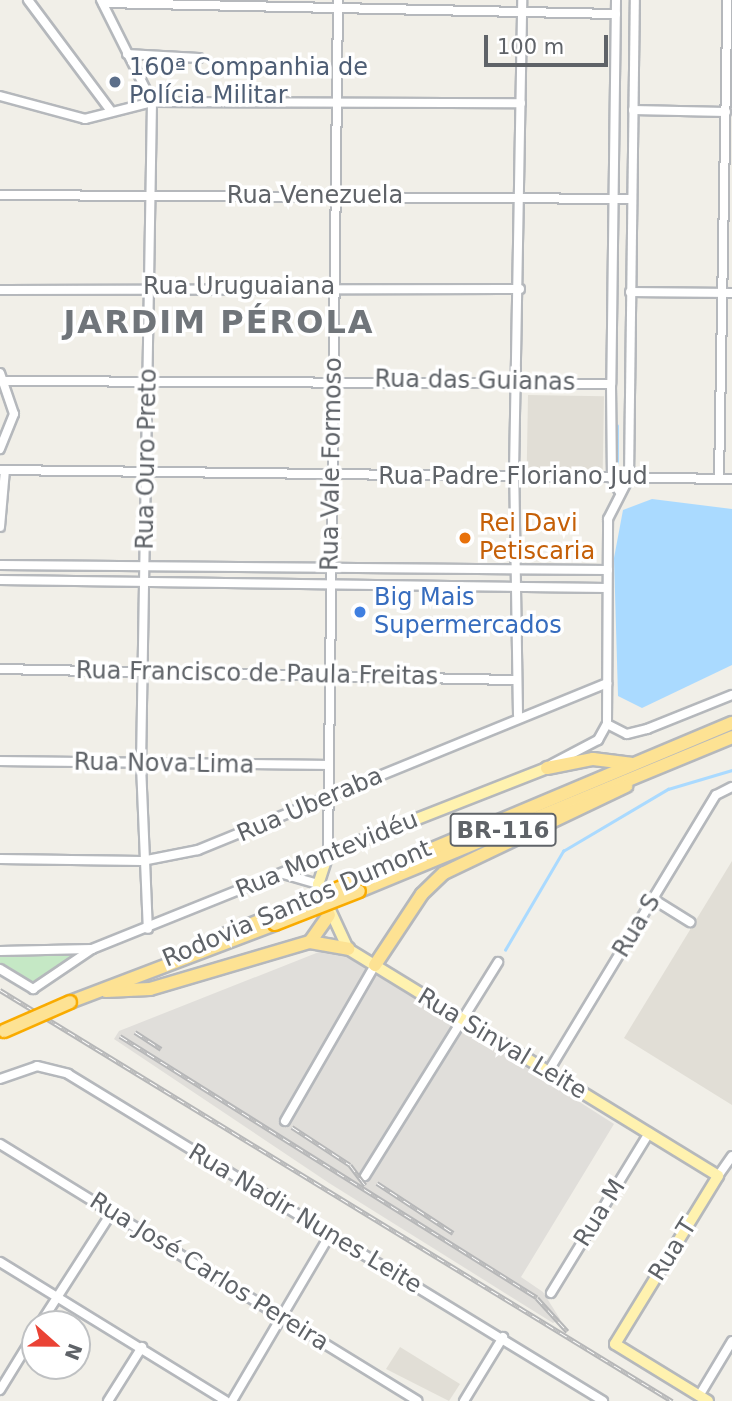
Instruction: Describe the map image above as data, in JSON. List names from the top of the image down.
{
  "streets": {
    "highway": ["BR-116", "Rodovia Santos Dumont"],
    "main road": [
      "Rua Vale Formoso",
      "Rua Montevidéu",
      "Rua Sinval Leite",
      "Rua T"
    ],
    "street": [
      "Rua Venezuela",
      "Rua Uruguaiana",
      "Rua das Guianas",
      "Rua Ouro Preto",
      "Rua Padre Floriano Jud",
      "Rua Francisco de Paula Freitas",
      "Rua Nova Lima",
      "Rua Uberaba",
      "Rua S",
      "Rua M",
      "Rua Nadir Nunes Leite",
      "Rua José Carlos Pereira"
    ]
  },
  "crossings": [
    ["Rua Venezuela", "Rua Ouro Preto"],
    ["Rua Venezuela", "Rua Vale Formoso"],
    ["Rua Uruguaiana", "Rua Ouro Preto"],
    ["Rua Uruguaiana", "Rua Vale Formoso"],
    ["Rua das Guianas", "Rua Ouro Preto"],
    ["Rua das Guianas", "Rua Vale Formoso"],
    ["Rua Ouro Preto", "Rua Padre Floriano Jud"],
    ["Rua Ouro Preto", "Rua Francisco de Paula Freitas"],
    ["Rua Ouro Preto", "Rua Nova Lima"],
    ["Rua Ouro Preto", "Rua Uberaba"],
    ["Rua Ouro Preto", "Rua Montevidéu"],
    ["Rua Vale Formoso", "Rua Padre Floriano Jud"],
    ["Rua Vale Formoso", "Rua Francisco de Paula Freitas"],
    ["Rua Vale Formoso", "Rua Nova Lima"],
    ["Rua Vale Formoso", "Rua Uberaba"],
    ["Rua Vale Formoso", "Rua Montevidéu"],
    ["Rua S", "Rua Sinval Leite"],
    ["Rua Sinval Leite", "Rua M"],
    ["Rua Sinval Leite", "Rua T"]
  ],
  "districts": ["JARDIM PÉROLA"],
  "places": ["160ª Companhia de Polícia Militar", "Rei Davi Petiscaria", "Big Mais Supermercados"],
  "scale_bar": "100 m",
  "north": "right"
}
